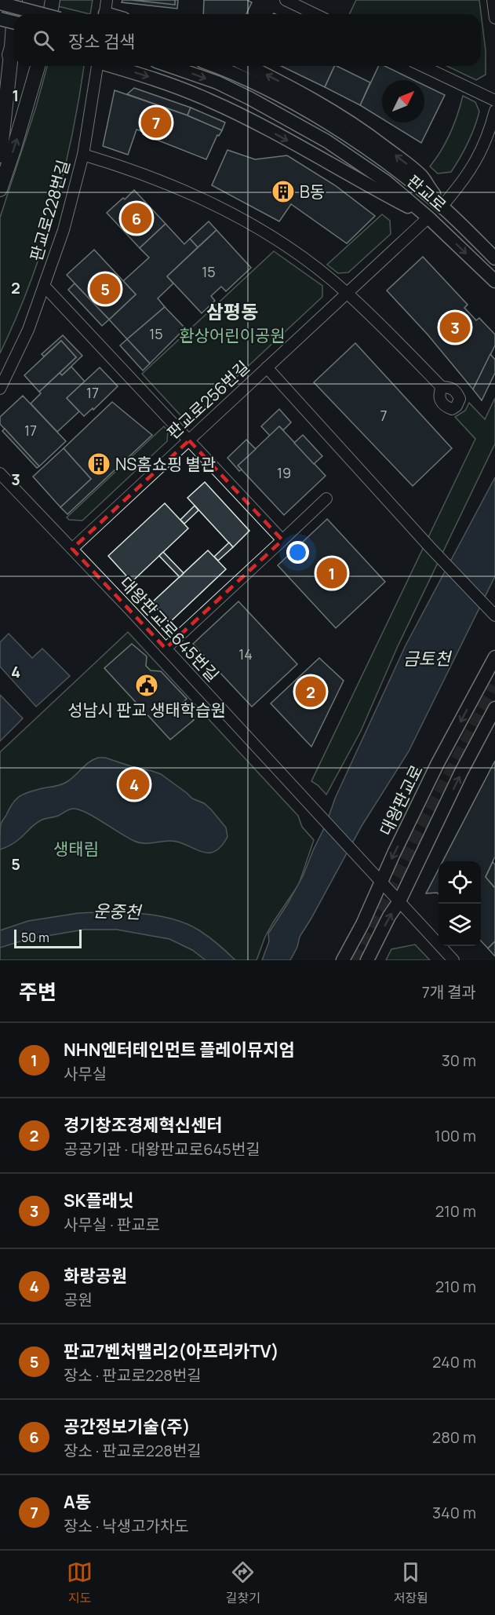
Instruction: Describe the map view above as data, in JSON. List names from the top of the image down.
{
  "streets": {
    "main road": ["판교로", "대왕판교로"],
    "street": ["판교로228번길", "판교로256번길", "대왕판교로645번길"]
  },
  "crossings": [
    ["판교로", "판교로256번길"],
    ["판교로256번길", "대왕판교로645번길"],
    ["대왕판교로645번길", "대왕판교로"]
  ],
  "districts": ["삼평동"],
  "water": ["금토천", "운중천"],
  "parks": ["환상어린이공원", "생태림"],
  "places": {
    "building": ["B동", "NS홈쇼핑 별관"],
    "public building": ["성남시 판교 생태학습원"]
  },
  "house_numbers": [
    "15",
    "15",
    "17",
    "7",
    "17",
    "19",
    "14"
  ],
  "scale_bar": "50 m",
  "north": "top right",
  "page": {
    "search": "장소 검색",
    "pins": [
      "7",
      "6",
      "5",
      "3",
      "1",
      "2",
      "4"
    ],
    "scale": "50 m",
    "heading": ["주변", "7개 결과"],
    "list": [
      {
        "mark": "1",
        "name": "NHN엔터테인먼트 플레이뮤지엄",
        "note": "사무실",
        "value": "30 m"
      },
      {
        "mark": "2",
        "name": "경기창조경제혁신센터",
        "note": "공공기관 · 대왕판교로645번길",
        "value": "100 m"
      },
      {
        "mark": "3",
        "name": "SK플래닛",
        "note": "사무실 · 판교로",
        "value": "210 m"
      },
      {
        "mark": "4",
        "name": "화랑공원",
        "note": "공원",
        "value": "210 m"
      },
      {
        "mark": "5",
        "name": "판교7벤처밸리2(아프리카TV)",
        "note": "장소 · 판교로228번길",
        "value": "240 m"
      },
      {
        "mark": "6",
        "name": "공간정보기술(주)",
        "note": "장소 · 판교로228번길",
        "value": "280 m"
      },
      {
        "mark": "7",
        "name": "A동",
        "note": "장소 · 낙생고가차도",
        "value": "340 m"
      }
    ],
    "nav": ["지도", "길찾기", "저장됨"]
  },
  "grid": {
    "rows": [
      "1",
      "2",
      "3",
      "4",
      "5"
    ]
  }
}
